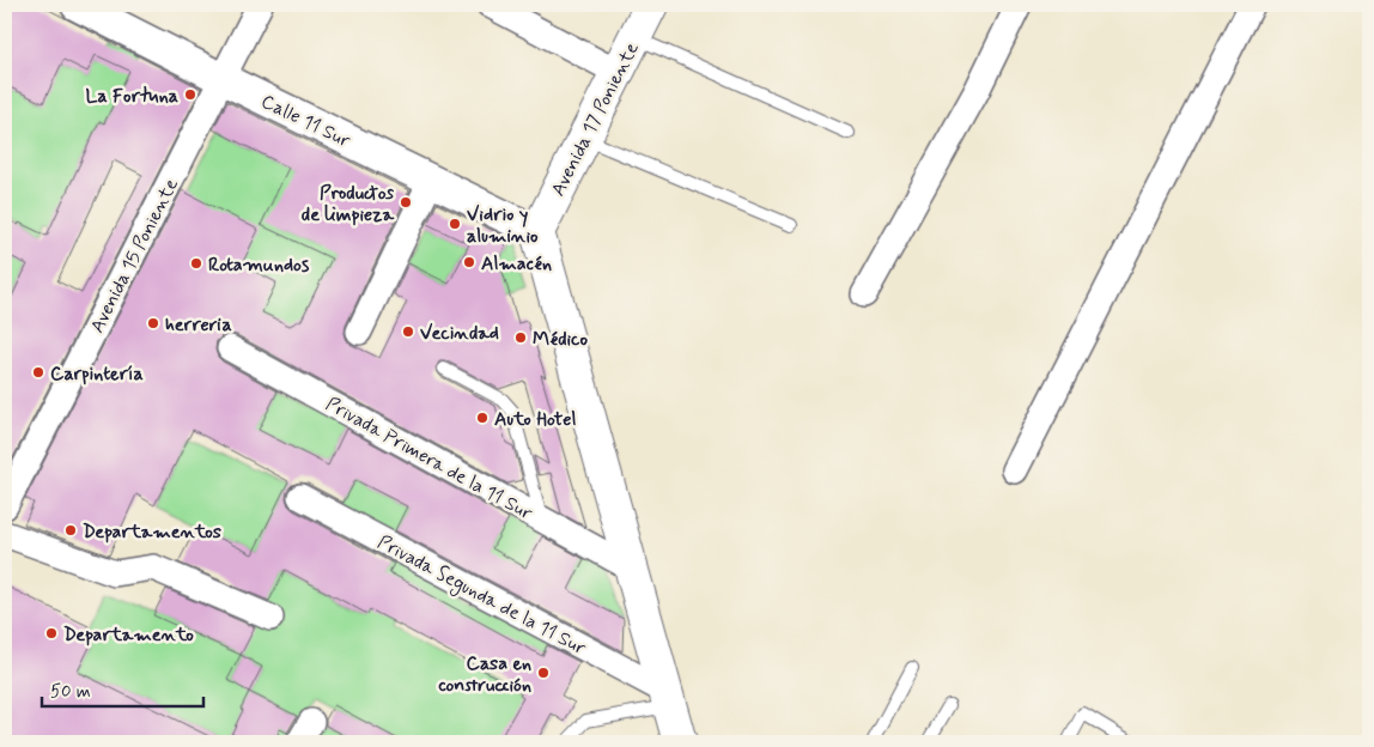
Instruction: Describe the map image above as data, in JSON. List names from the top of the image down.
{
  "streets": {
    "main road": ["Avenida 17 Poniente"],
    "street": [
      "Calle 11 Sur",
      "Avenida 15 Poniente",
      "Privada Primera de la 11 Sur",
      "Privada Segunda de la 11 Sur"
    ]
  },
  "crossings": [
    ["Avenida 17 Poniente", "Calle 11 Sur"],
    ["Calle 11 Sur", "Avenida 15 Poniente"]
  ],
  "places": [
    "La Fortuna",
    "Productos de limpieza",
    "Vidrio y aluminio",
    "Almacén",
    "Rotamundos",
    "herreria",
    "Vecindad",
    "Médico",
    "Carpintería",
    "Auto Hotel",
    "Departamentos",
    "Departamento",
    "Casa en construcción"
  ],
  "scale_bar": "50 m"
}
